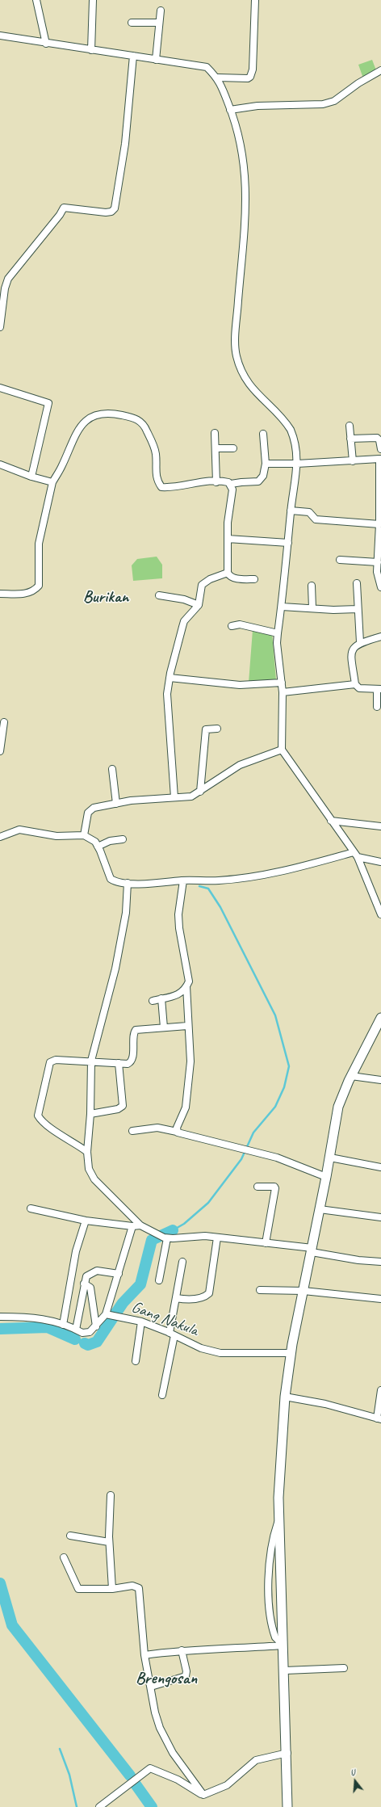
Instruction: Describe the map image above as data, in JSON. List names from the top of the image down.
{
  "streets": {
    "street": ["Gang Nakula"]
  },
  "districts": ["Burikan", "Brengosan"],
  "north": "top"
}
